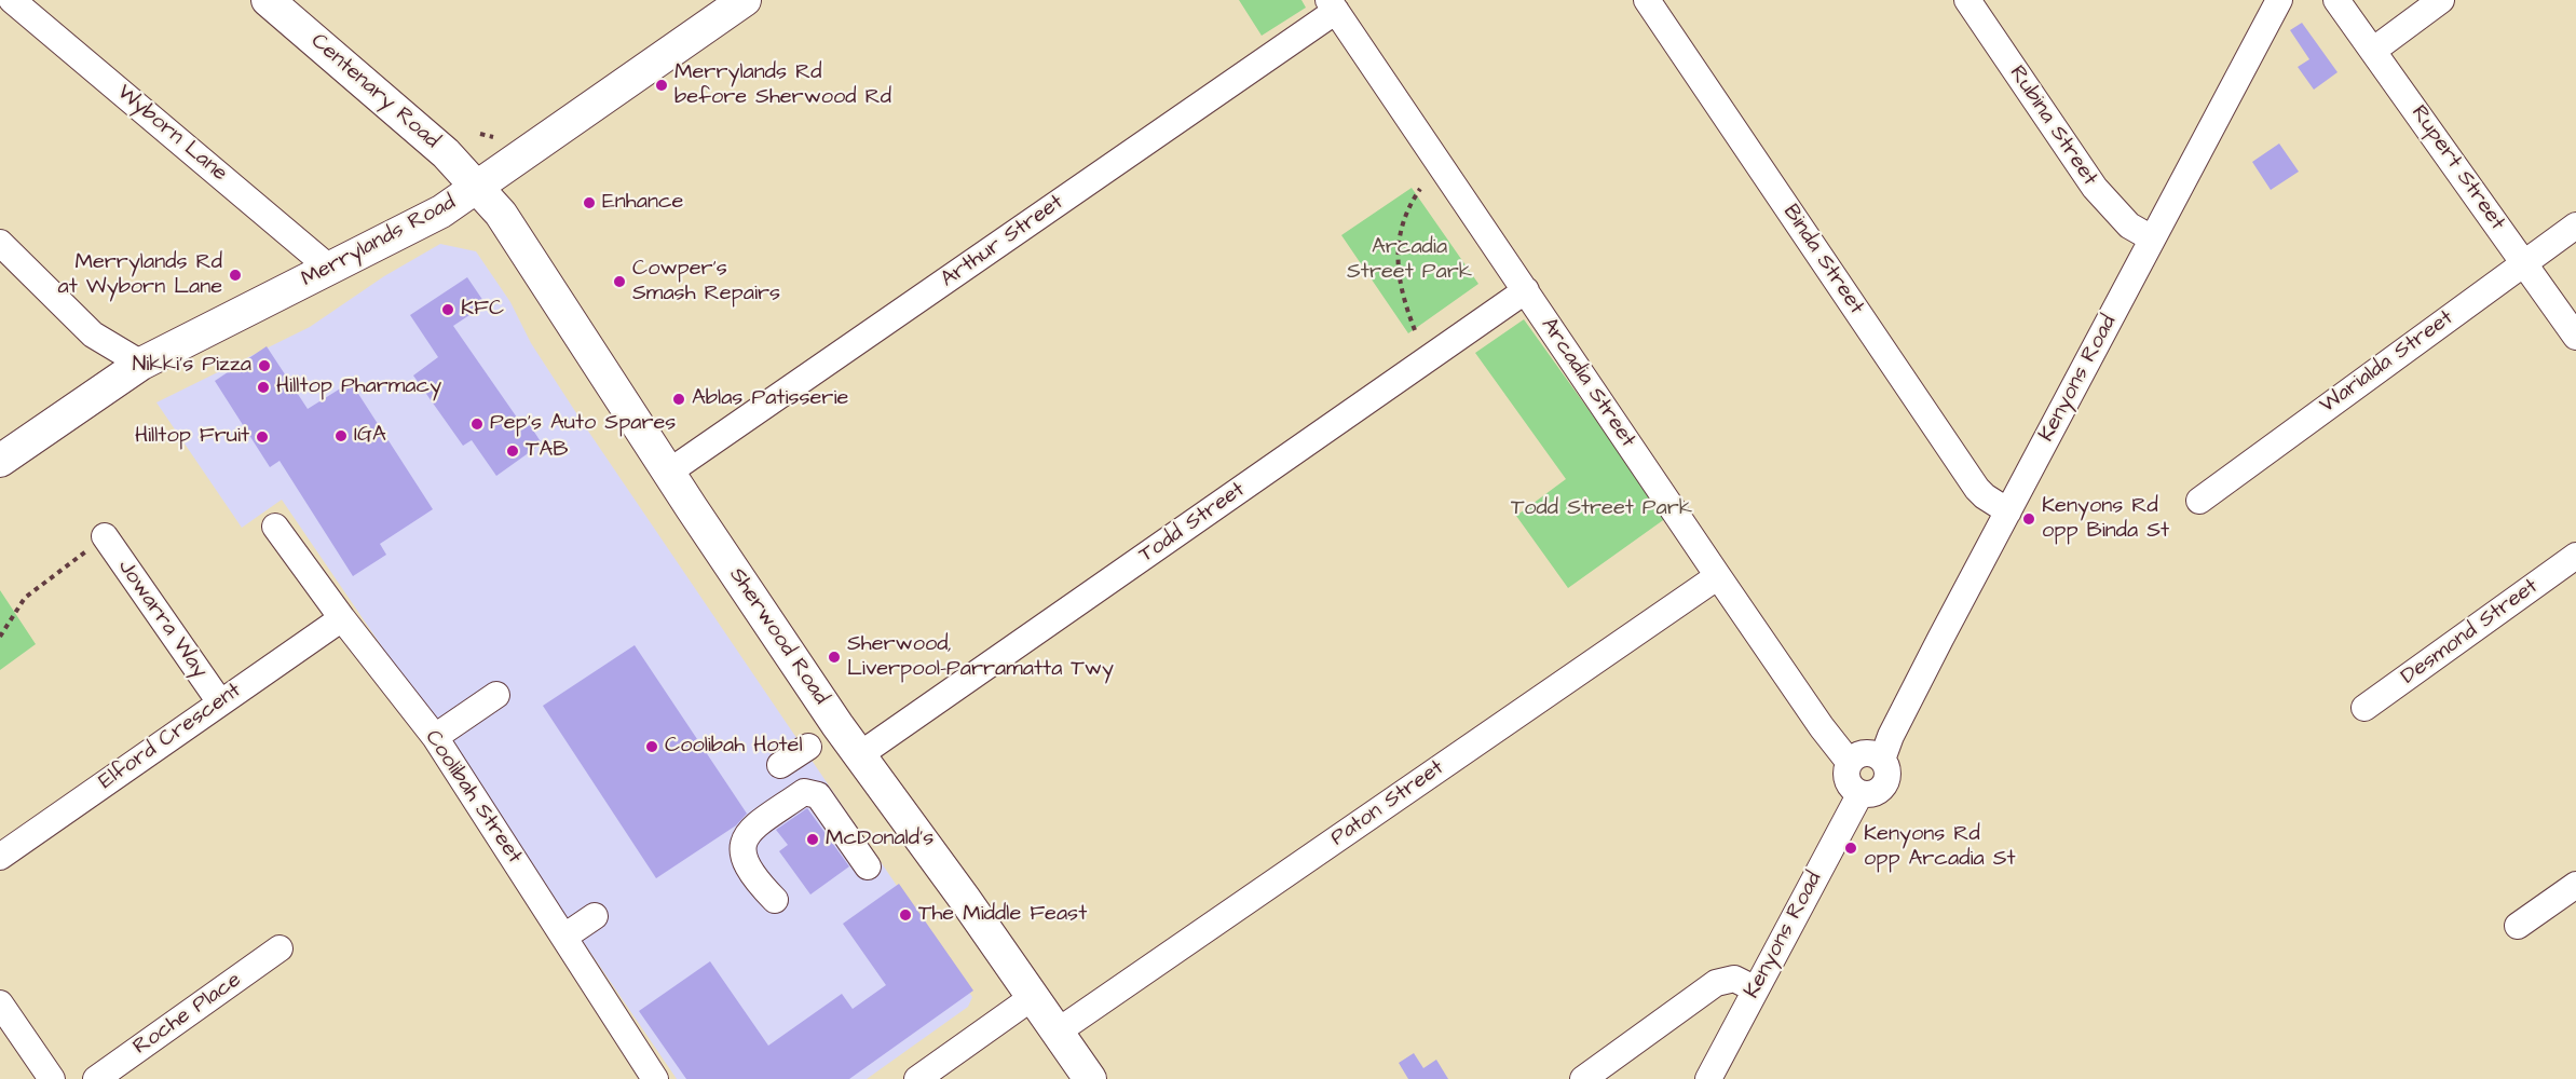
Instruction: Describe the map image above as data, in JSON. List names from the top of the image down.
{
  "streets": {
    "main road": ["Centenary Road", "Merrylands Road", "Sherwood Road"],
    "street": [
      "Rubina Street",
      "Wyborn Lane",
      "Rupert Street",
      "Arthur Street",
      "Binda Street",
      "Warialda Street",
      "Kenyons Road",
      "Arcadia Street",
      "Todd Street",
      "Jowarra Way",
      "Desmond Street",
      "Elford Crescent",
      "Coolibah Street",
      "Paton Street",
      "Roche Place"
    ]
  },
  "crossings": [
    ["Centenary Road", "Merrylands Road"],
    ["Centenary Road", "Sherwood Road"],
    ["Rubina Street", "Kenyons Road"],
    ["Wyborn Lane", "Merrylands Road"],
    ["Rupert Street", "Warialda Street"],
    ["Merrylands Road", "Sherwood Road"],
    ["Arthur Street", "Arcadia Street"],
    ["Arthur Street", "Sherwood Road"],
    ["Binda Street", "Kenyons Road"],
    ["Kenyons Road", "Arcadia Street"],
    ["Arcadia Street", "Todd Street"],
    ["Arcadia Street", "Paton Street"],
    ["Todd Street", "Sherwood Road"],
    ["Jowarra Way", "Elford Crescent"],
    ["Sherwood Road", "Paton Street"],
    ["Elford Crescent", "Coolibah Street"]
  ],
  "parks": ["Arcadia Street Park", "Todd Street Park"],
  "places": [
    "Merrylands Rd before Sherwood Rd",
    "Enhance",
    "Merrylands Rd at Wyborn Lane",
    "Cowper's Smash Repairs",
    "KFC",
    "Nikki's Pizza",
    "Hilltop Pharmacy",
    "Ablas Patisserie",
    "Pep's Auto Spares",
    "IGA",
    "Hilltop Fruit",
    "TAB",
    "Kenyons Rd opp Binda St",
    "Sherwood, Liverpool-Parramatta Twy",
    "Coolibah Hotel",
    "McDonald's",
    "Kenyons Rd opp Arcadia St",
    "The Middle Feast"
  ]
}
